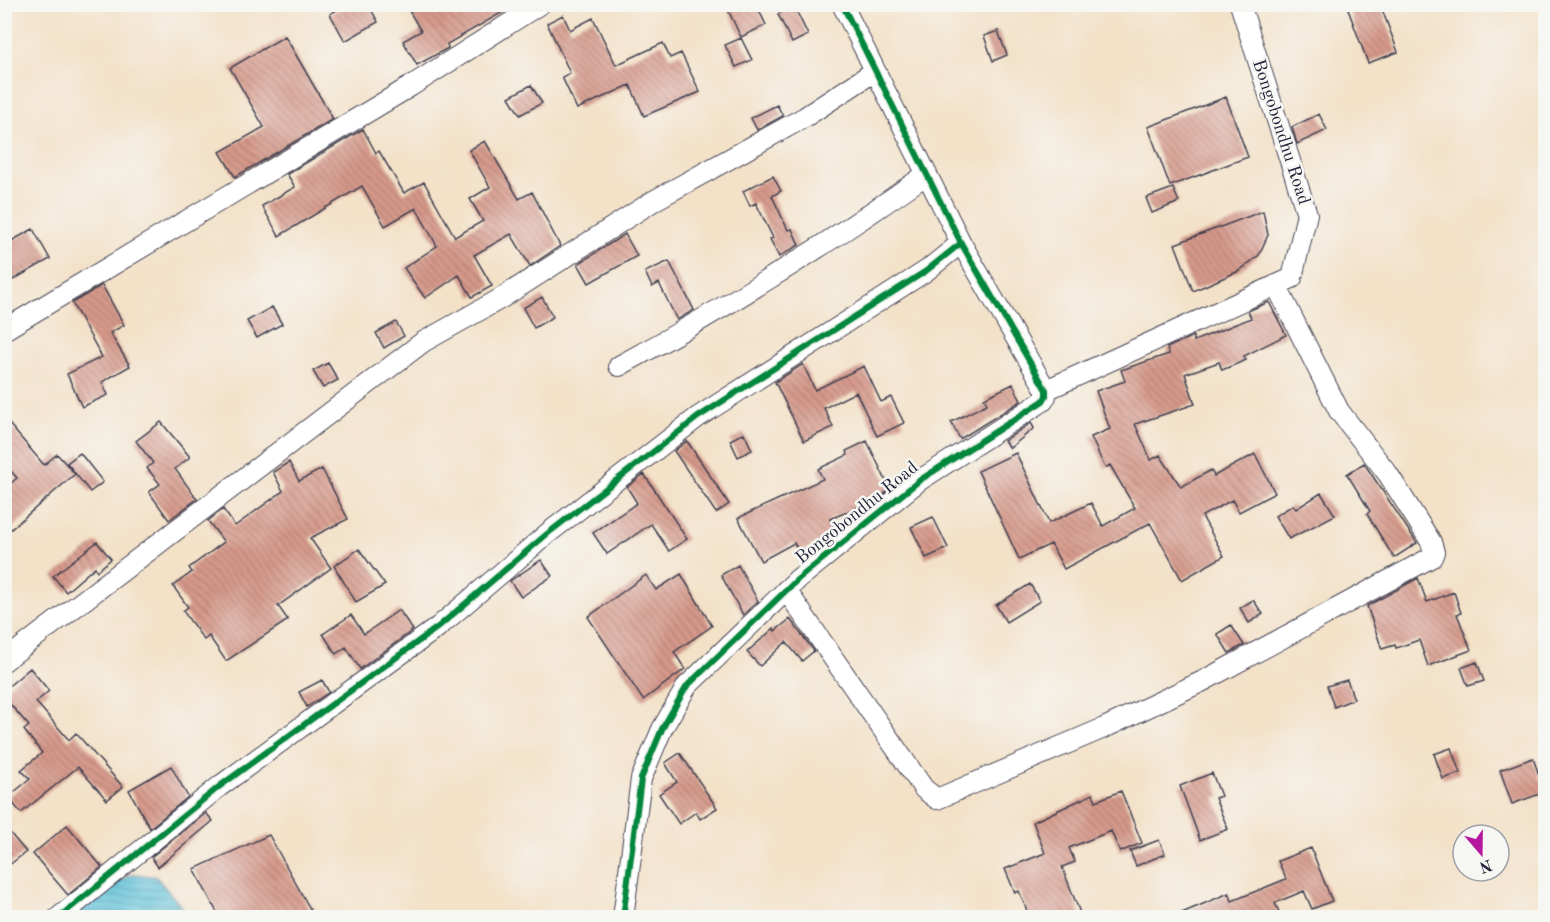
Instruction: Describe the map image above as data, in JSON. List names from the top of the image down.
{
  "streets": {
    "street": ["Bongobondhu Road"]
  },
  "north": "bottom"
}
